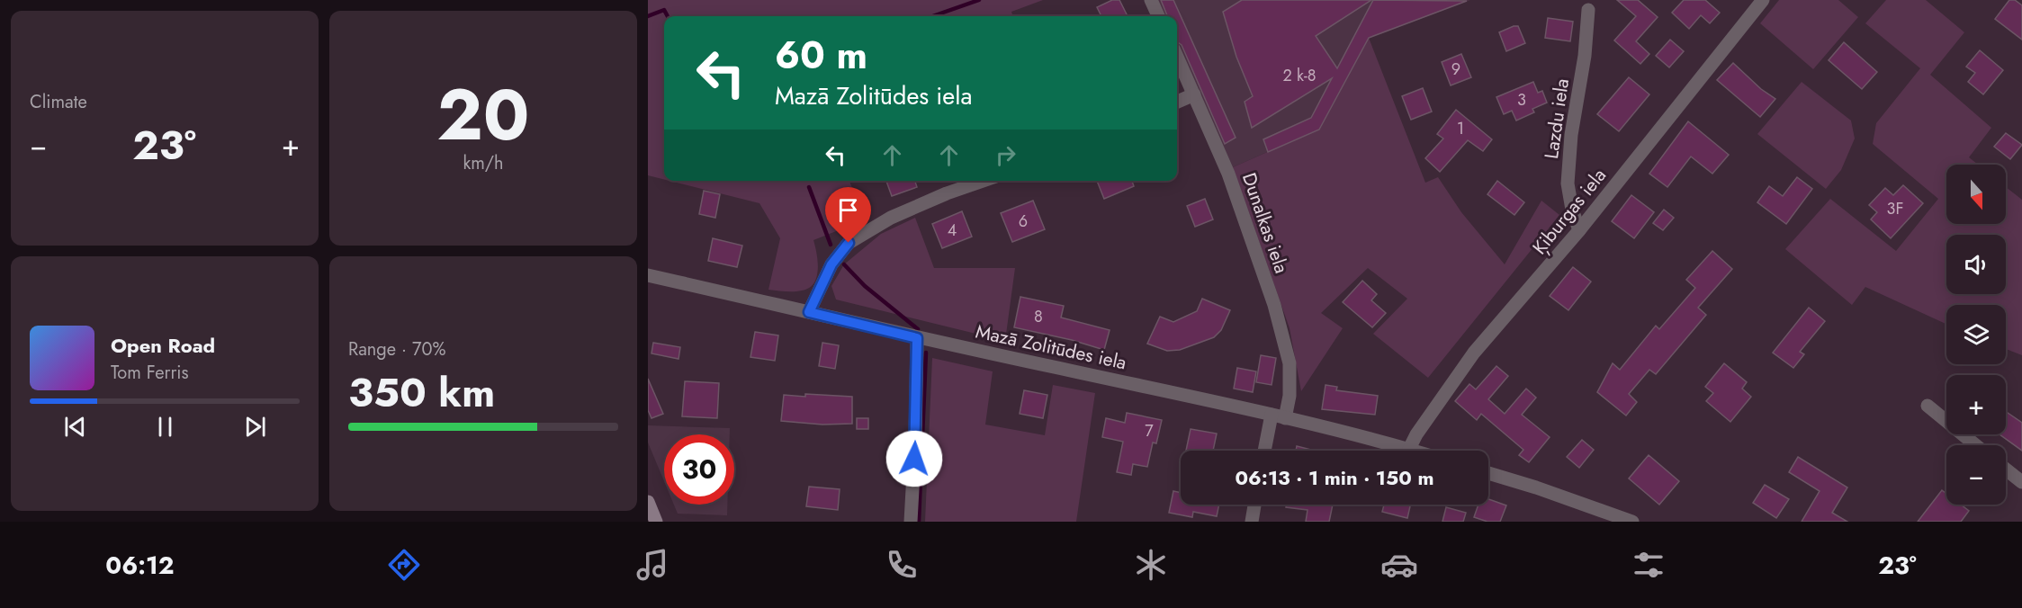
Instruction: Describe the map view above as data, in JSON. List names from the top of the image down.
{
  "streets": {
    "street": [
      "Lazdu iela",
      "Ķiburgas iela",
      "Dunalkas iela",
      "Mazā Zolitūdes iela"
    ]
  },
  "crossings": [
    ["Lazdu iela", "Ķiburgas iela"],
    ["Ķiburgas iela", "Mazā Zolitūdes iela"],
    ["Dunalkas iela", "Mazā Zolitūdes iela"]
  ],
  "house_numbers": [
    "9",
    "2 k-8",
    "3",
    "1",
    "3F",
    "6",
    "4",
    "8",
    "7"
  ],
  "north": "bottom",
  "page": {
    "tile": [
      "Climate",
      ["20", "km/h"],
      ["Range · 70%", "350 km"]
    ],
    "turn": ["60 m", "Mazā Zolitūdes iela"],
    "heat": ["−", "23°", "+"],
    "map_buttons": ["+", "−"],
    "song": ["Open Road", "Tom Ferris"],
    "limit": "30",
    "trip": "06:13 · 1 min · 150 m",
    "tabs": ["06:12", "23°"]
  }
}
